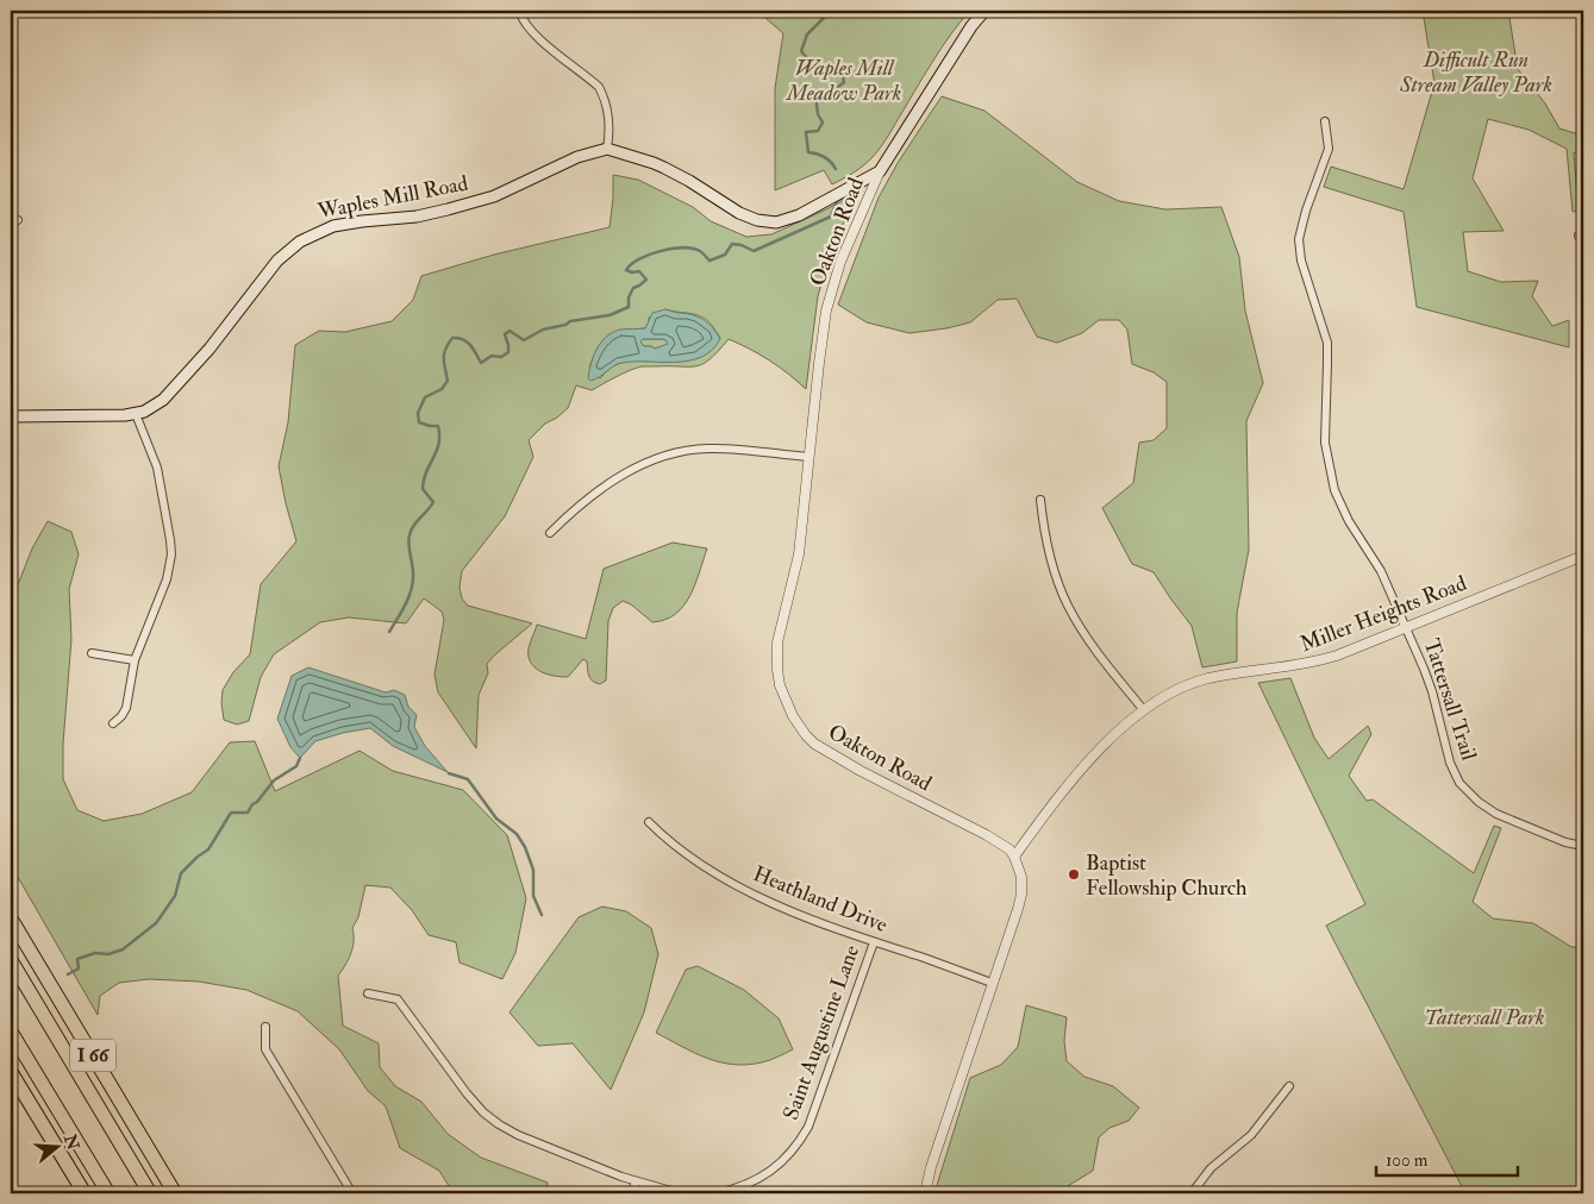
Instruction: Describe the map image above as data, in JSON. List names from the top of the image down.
{
  "streets": {
    "highway": ["I 66"],
    "main road": ["Waples Mill Road"],
    "street": [
      "Oakton Road",
      "Miller Heights Road",
      "Tattersall Trail",
      "Heathland Drive",
      "Saint Augustine Lane"
    ]
  },
  "crossings": [
    ["Oakton Road", "Miller Heights Road"],
    ["Miller Heights Road", "Tattersall Trail"],
    ["Heathland Drive", "Saint Augustine Lane"]
  ],
  "parks": ["Difficult Run Stream Valley Park", "Waples Mill Meadow Park", "Tattersall Park"],
  "places": ["Baptist Fellowship Church"],
  "scale_bar": "100 m",
  "north": "right"
}
